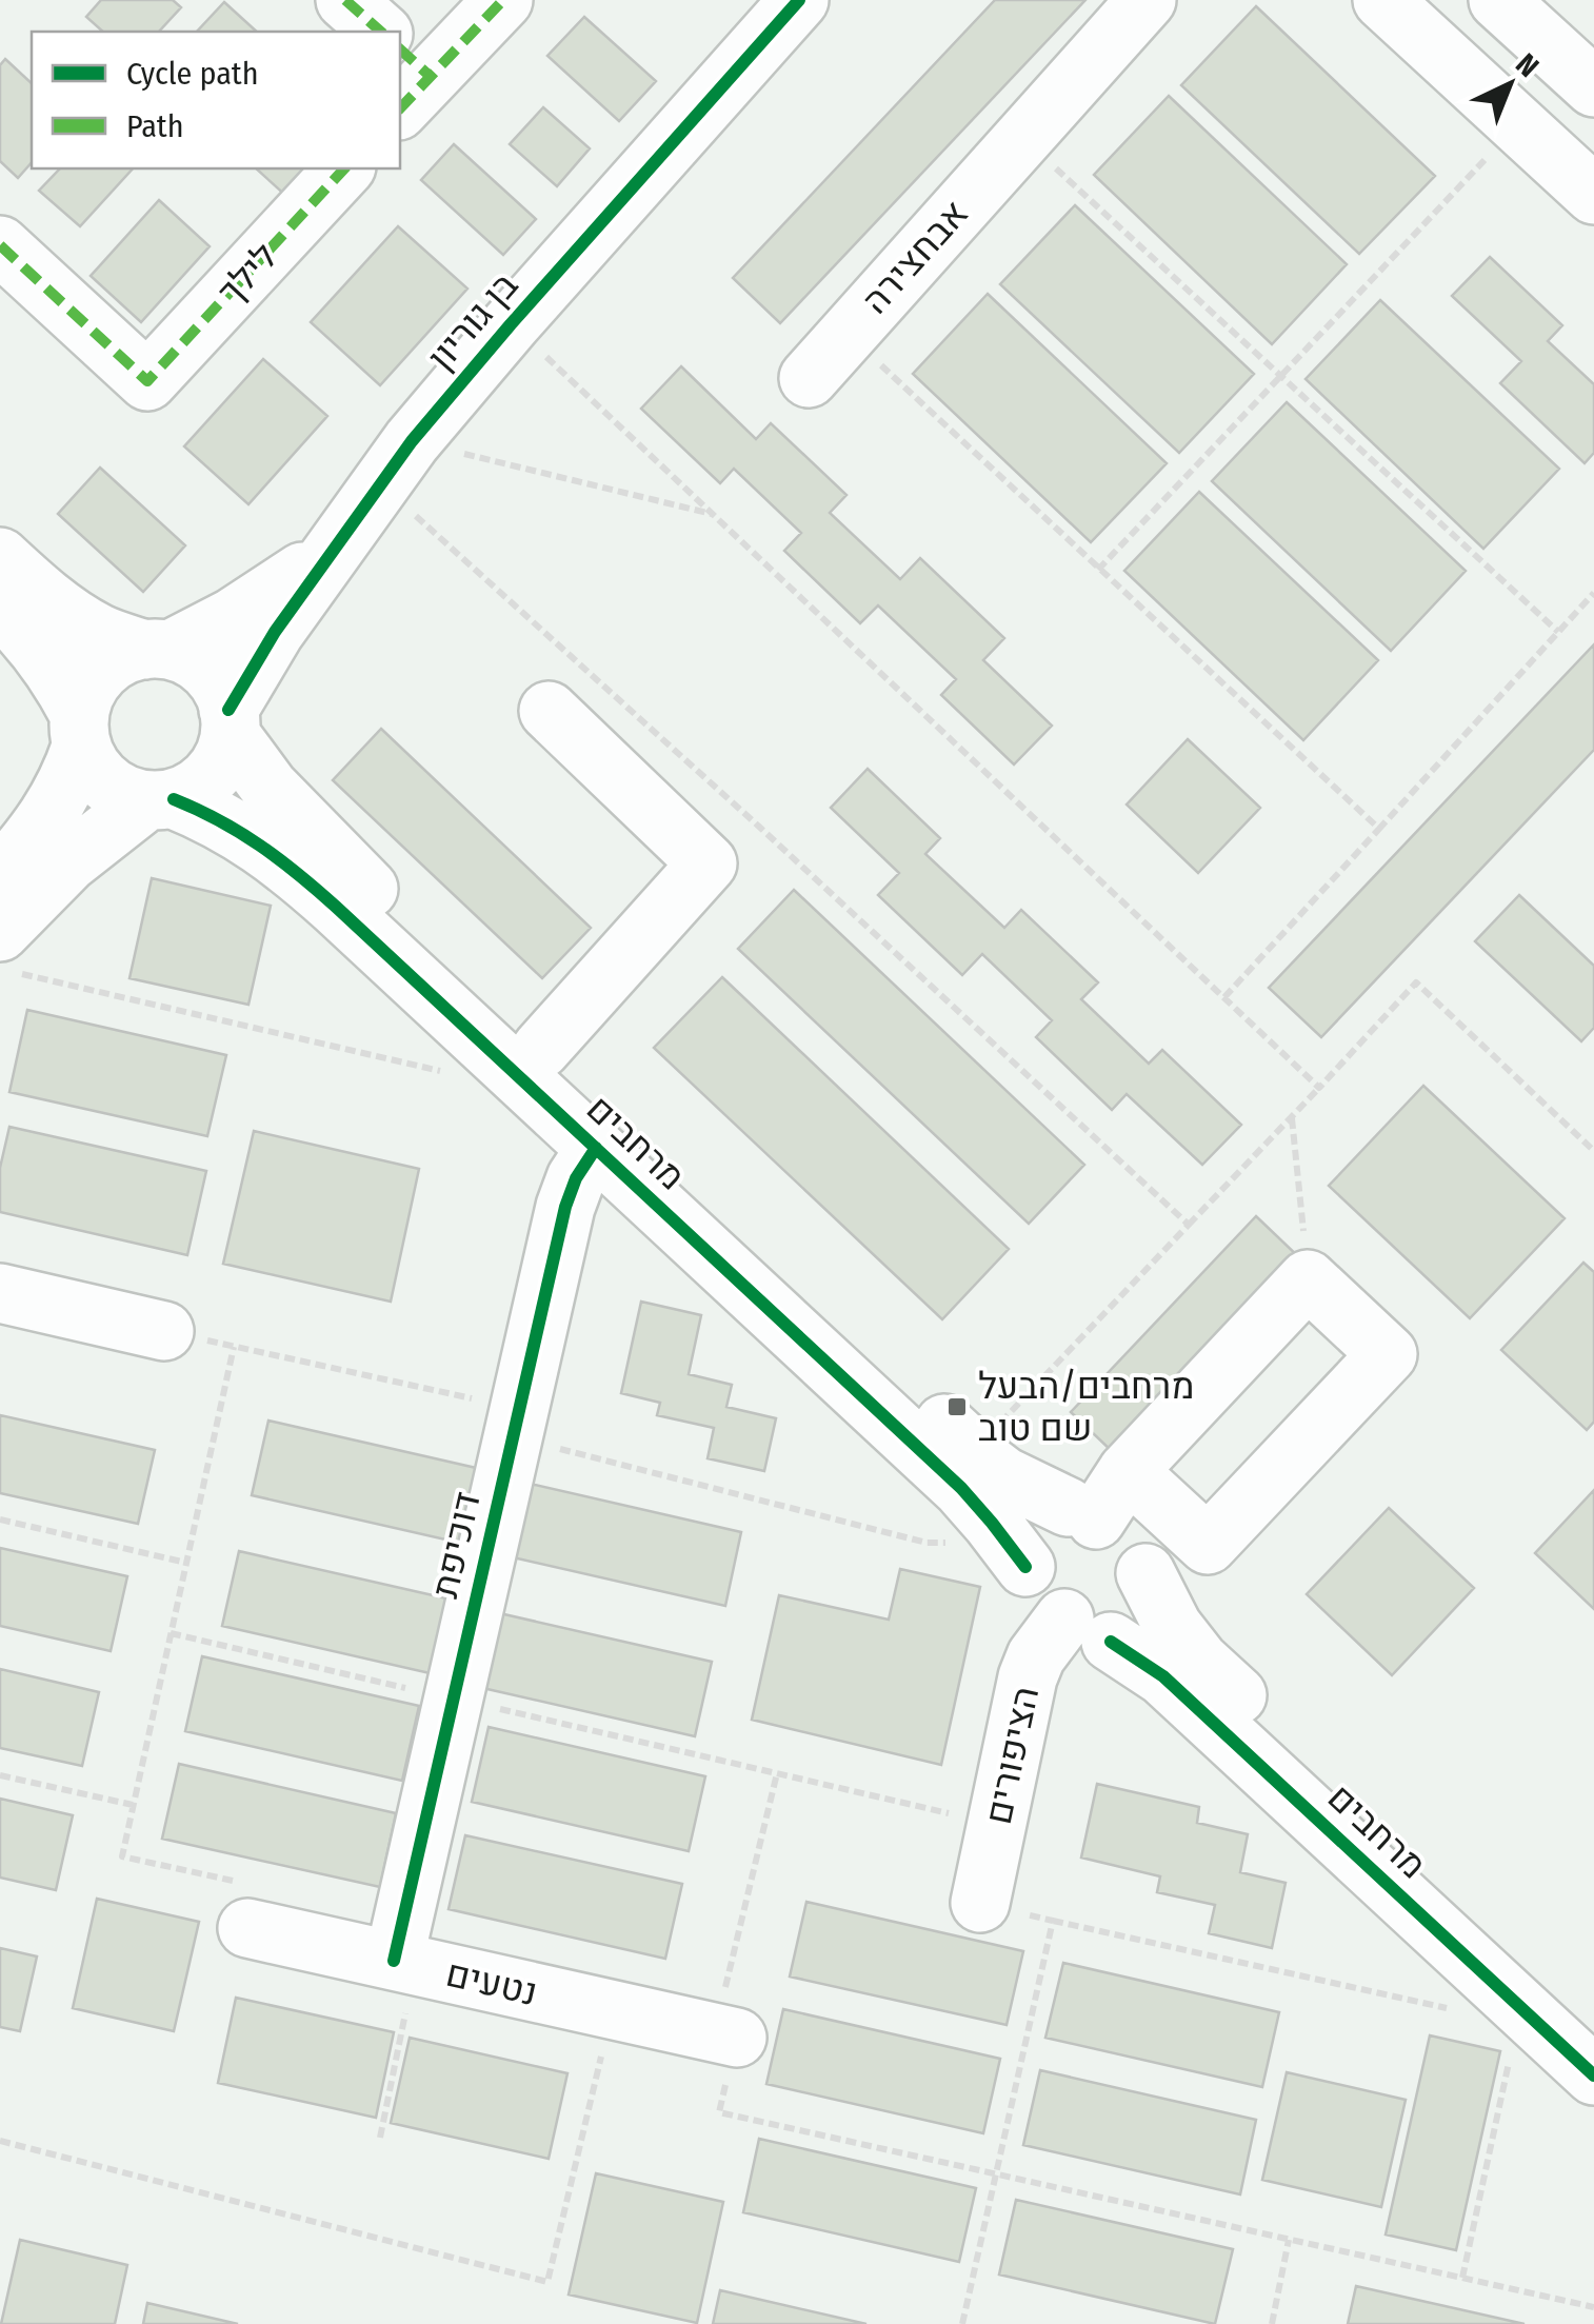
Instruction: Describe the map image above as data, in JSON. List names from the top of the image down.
{
  "streets": {
    "street": [
      "אבחצירה",
      "לילך",
      "בן גוריון",
      "מרחבים",
      "דוכיפת",
      "הציפורים",
      "נטעים"
    ]
  },
  "crossings": [
    ["בן גוריון", "מרחבים"],
    ["מרחבים", "דוכיפת"],
    ["מרחבים", "הציפורים"],
    ["דוכיפת", "נטעים"]
  ],
  "places": {
    "transit": ["מרחבים/הבעל שם טוב"]
  },
  "legend": ["Cycle path", "Path"],
  "north": "top right"
}
